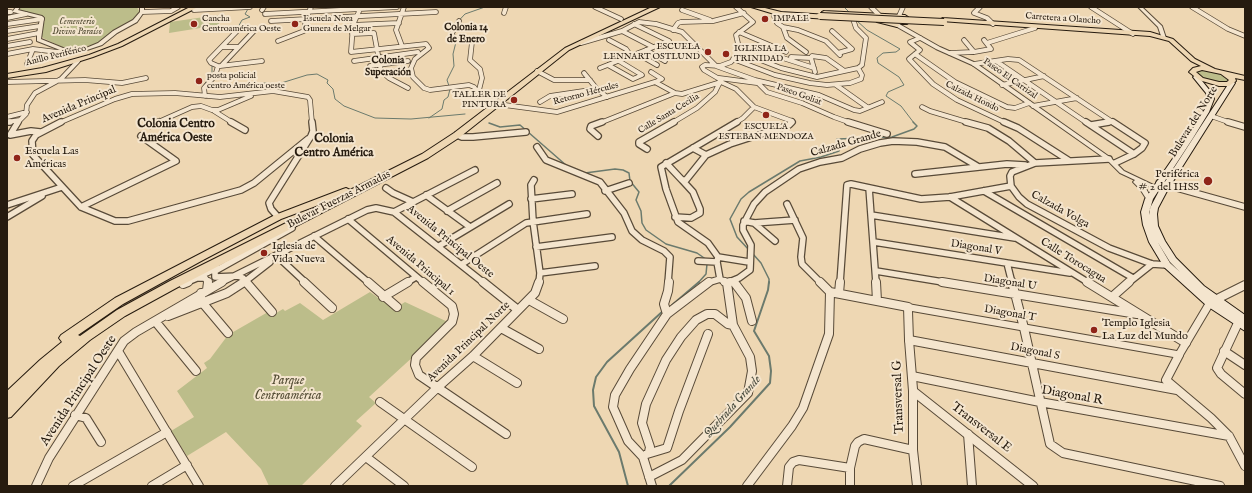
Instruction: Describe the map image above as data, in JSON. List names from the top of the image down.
{
  "streets": {
    "highway": ["Anillo Periférico", "Bulevar Fuerzas Armadas"],
    "main road": ["Carretera a Olancho", "Bulevar del Norte"],
    "street": [
      "Paseo El Carrizal",
      "Retorno Hércules",
      "Paseo Goliat",
      "Calzada Hondo",
      "Avenida Principal",
      "Calle Santa Cecilia",
      "Calzada Grande",
      "Calzada Volga",
      "Avenida Principal Oeste",
      "Diagonal V",
      "Calle Torocagua",
      "Avenida Principal 1",
      "Diagonal U",
      "Diagonal T",
      "Avenida Principal Norte",
      "Diagonal S",
      "Diagonal R",
      "Transversal G",
      "Transversal E"
    ]
  },
  "crossings": [
    ["Paseo El Carrizal", "Calzada Hondo"],
    ["Paseo El Carrizal", "Bulevar del Norte"],
    ["Retorno Hércules", "Bulevar Fuerzas Armadas"],
    ["Paseo Goliat", "Bulevar Fuerzas Armadas"],
    ["Bulevar del Norte", "Calzada Volga"],
    ["Avenida Principal Oeste", "Avenida Principal 1"],
    ["Avenida Principal Oeste", "Avenida Principal Norte"],
    ["Diagonal V", "Calle Torocagua"],
    ["Calle Torocagua", "Diagonal U"],
    ["Avenida Principal 1", "Avenida Principal Norte"],
    ["Diagonal T", "Transversal G"],
    ["Diagonal S", "Transversal G"],
    ["Diagonal R", "Transversal G"],
    ["Transversal G", "Transversal E"]
  ],
  "districts": [
    "Colonia 14 de Enero",
    "Colonia Superación",
    "Colonia Centro América Oeste",
    "Colonia Centro América"
  ],
  "water": ["Quebrada Grande"],
  "parks": ["Cementerio Divino Paraíso", "Parque Centroamérica"],
  "places": [
    "IMPALE",
    "Cancha Centroamérica Oeste",
    "Escuela Nora Gunera de Melgar",
    "ESCUELA LENNART OSTLUND",
    "IGLESIA LA TRINIDAD",
    "posta policial centro América oeste",
    "TALLER DE PINTURA",
    "ESCUELA ESTEBAN MENDOZA",
    "Escuela Las Américas",
    "Periférica # 2 del IHSS",
    "Iglesia de Vida Nueva",
    "Templo Iglesia La Luz del Mundo"
  ]
}
